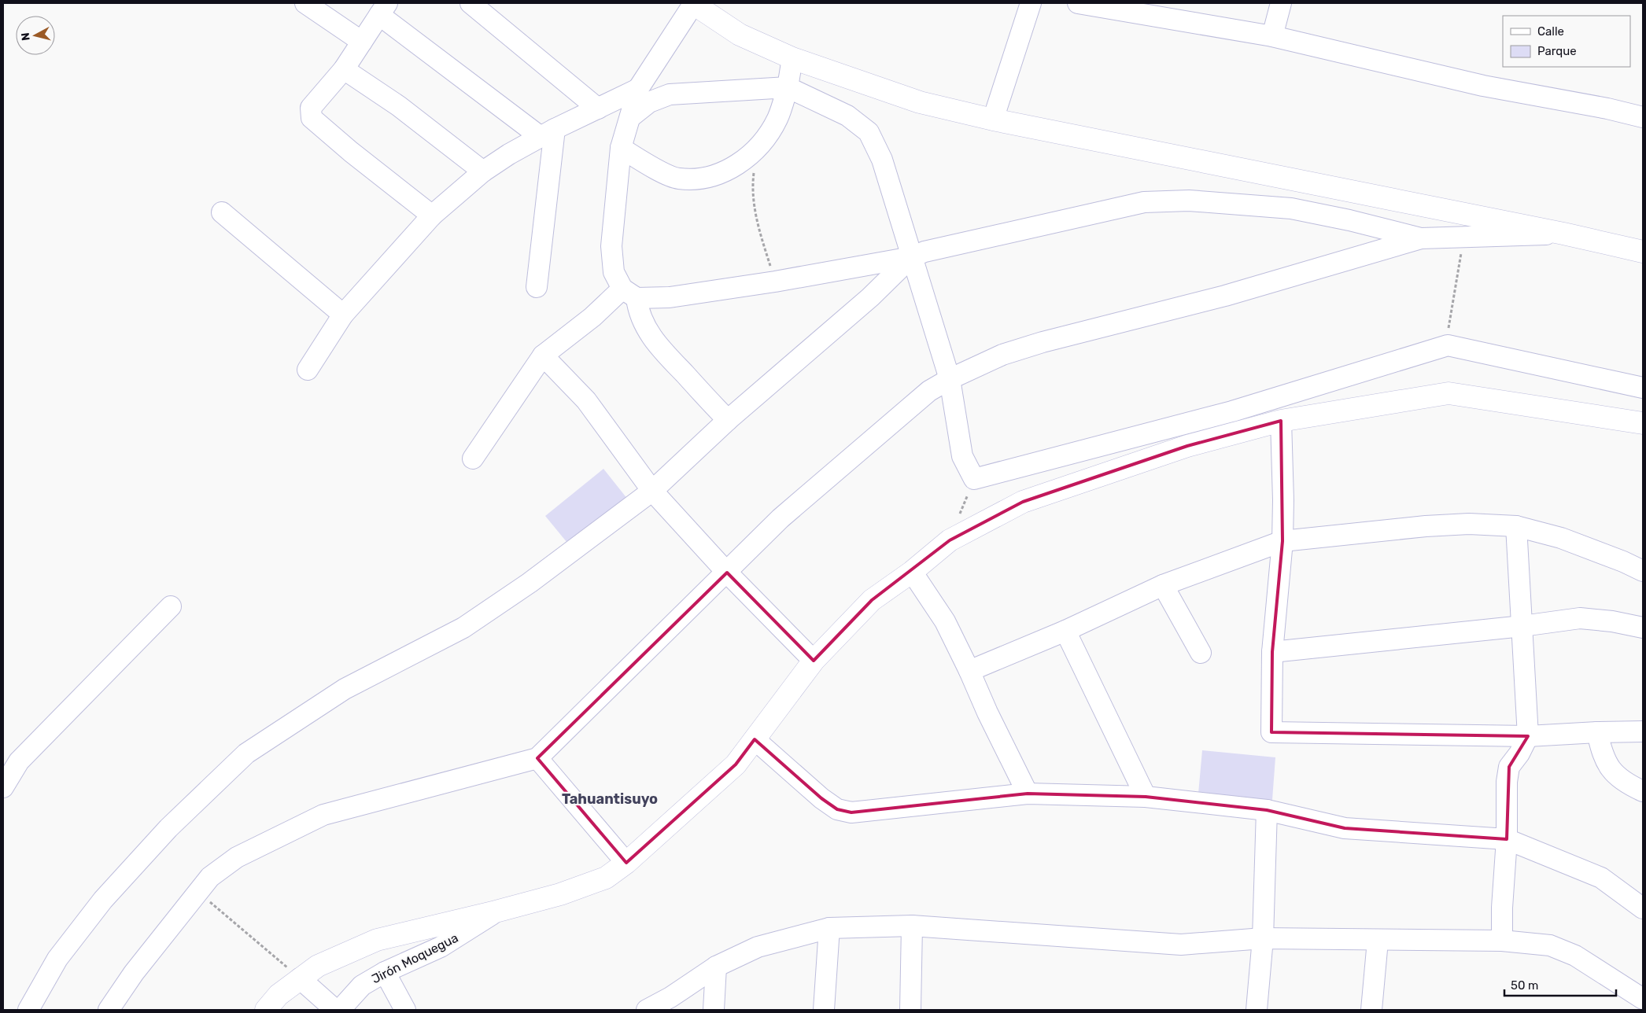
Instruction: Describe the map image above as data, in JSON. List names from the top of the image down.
{
  "streets": {
    "street": ["Jirón Moquegua"]
  },
  "districts": ["Tahuantisuyo"],
  "legend": ["Calle", "Parque"],
  "scale_bar": "50 m",
  "north": "left"
}
